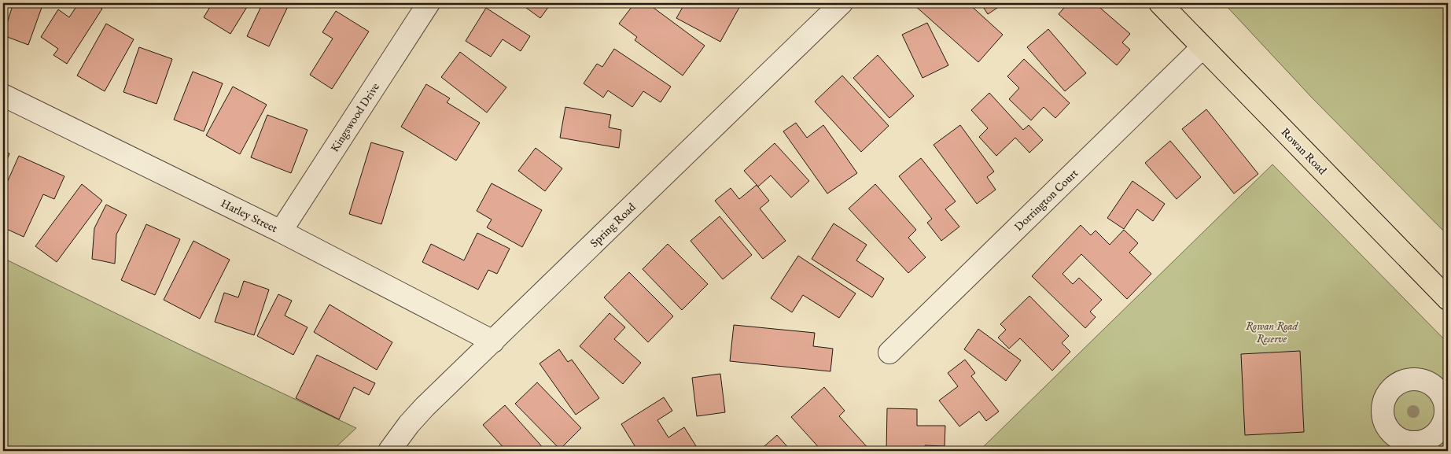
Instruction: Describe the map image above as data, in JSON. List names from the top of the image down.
{
  "streets": {
    "main road": ["Rowan Road"],
    "street": [
      "Kingswood Drive",
      "Dorrington Court",
      "Harley Street",
      "Spring Road"
    ]
  },
  "crossings": [
    ["Kingswood Drive", "Harley Street"],
    ["Rowan Road", "Dorrington Court"],
    ["Harley Street", "Spring Road"]
  ],
  "parks": ["Rowan Road Reserve"]
}
